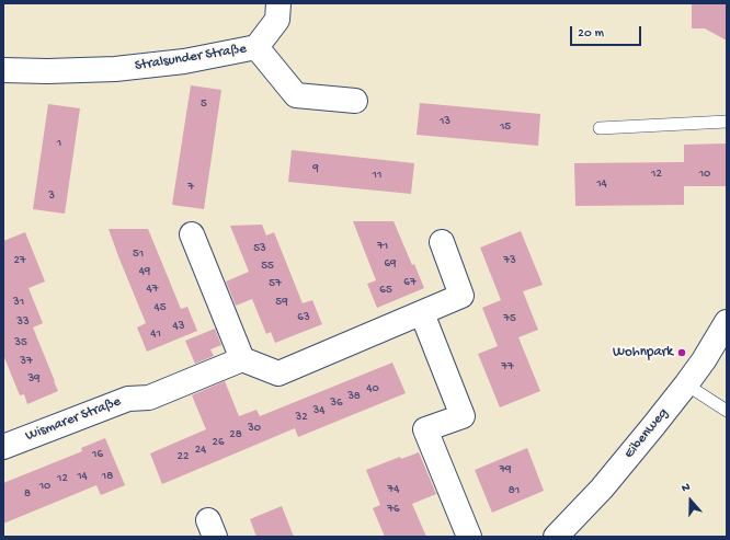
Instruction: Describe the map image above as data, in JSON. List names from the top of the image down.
{
  "streets": {
    "street": ["Stralsunder Straße", "Wismarer Straße", "Eibenweg"]
  },
  "places": ["Wohnpark"],
  "house_numbers": [
    "5",
    "13",
    "15",
    "1",
    "9",
    "12",
    "10",
    "11",
    "14",
    "7",
    "3",
    "71",
    "53",
    "51",
    "27",
    "73",
    "69",
    "55",
    "49",
    "67",
    "57",
    "47",
    "65",
    "31",
    "59",
    "45",
    "63",
    "75",
    "33",
    "43",
    "41",
    "35",
    "37",
    "77",
    "39",
    "40",
    "38",
    "36",
    "34",
    "32",
    "30",
    "28",
    "26",
    "24",
    "16",
    "22",
    "79",
    "14",
    "18",
    "12",
    "10",
    "74",
    "81",
    "8",
    "76"
  ],
  "scale_bar": "20 m",
  "north": "top"
}
